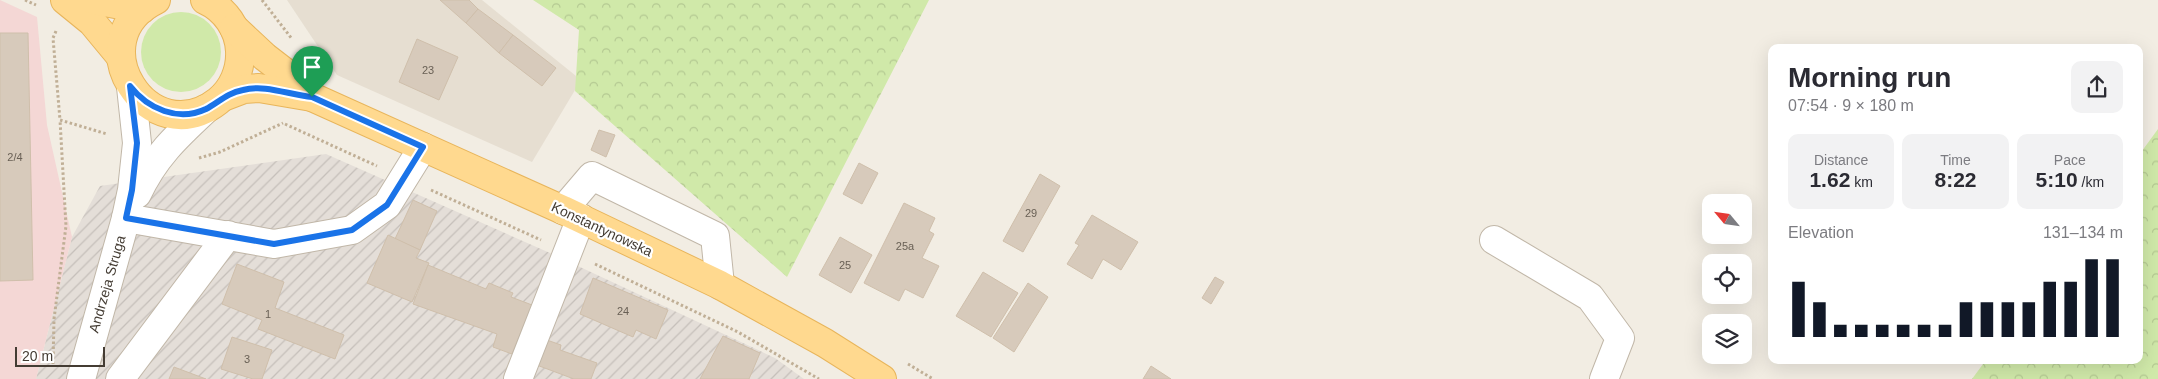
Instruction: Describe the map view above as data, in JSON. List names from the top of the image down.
{
  "streets": {
    "main road": ["Konstantynowska"],
    "street": ["Andrzeja Struga"]
  },
  "crossings": [
    ["Konstantynowska", "Andrzeja Struga"]
  ],
  "house_numbers": [
    "23",
    "2/4",
    "29",
    "25a",
    "25",
    "24",
    "1",
    "3"
  ],
  "scale_bar": "20 m",
  "north": "top left",
  "page": {
    "heading": ["Morning run", "07:54 · 9 × 180 m"],
    "stats": [
      ["Distance", "1.62 km"],
      ["Time", "8:22"],
      ["Pace", "5:10 /km"]
    ],
    "chart": ["Elevation", "131–134 m"],
    "scale": "20 m"
  }
}
